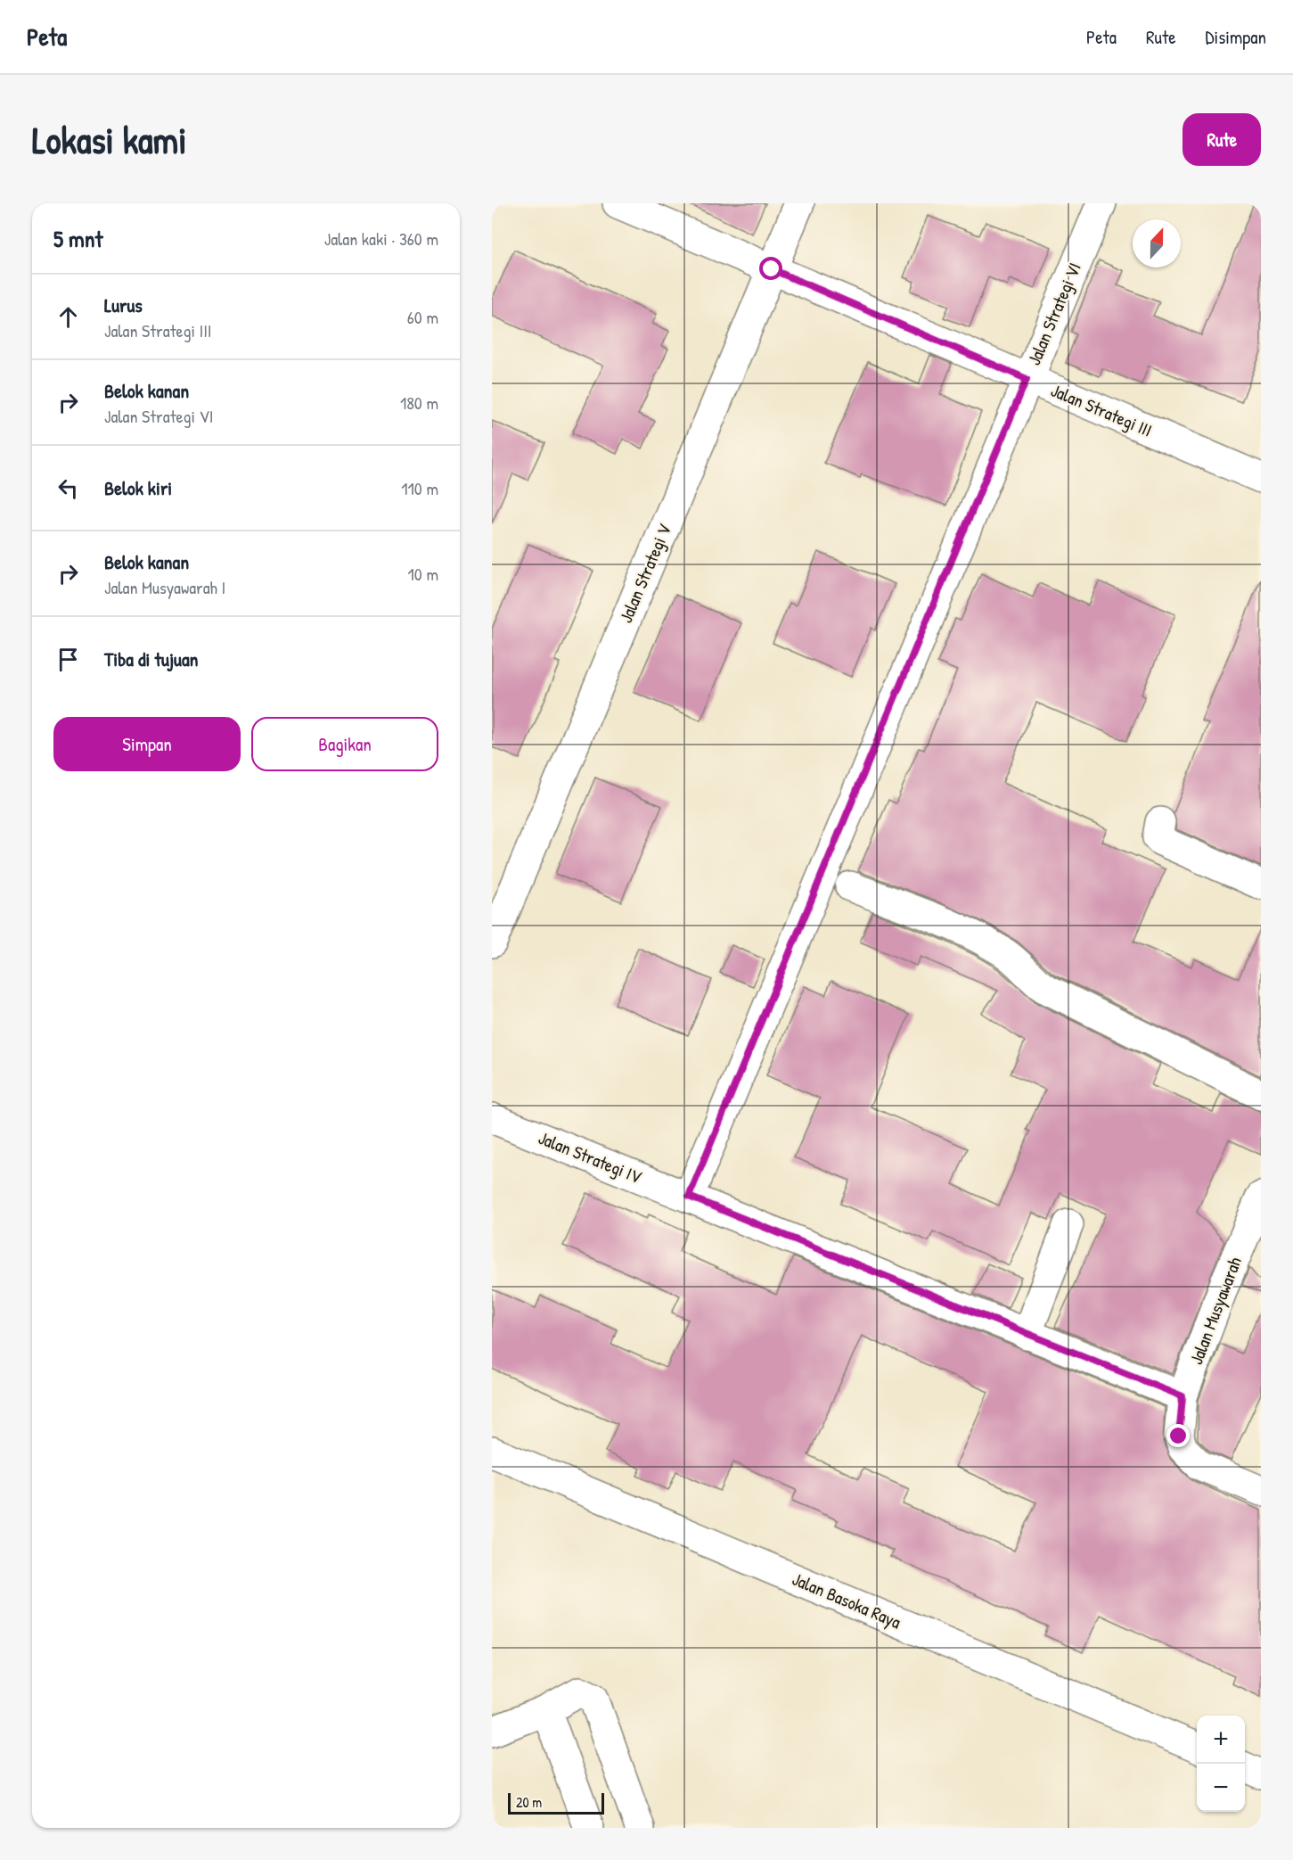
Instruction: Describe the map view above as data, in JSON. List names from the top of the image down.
{
  "streets": {
    "street": [
      "Jalan Strategi VI",
      "Jalan Strategi III",
      "Jalan Strategi V",
      "Jalan Strategi IV",
      "Jalan Musyawarah",
      "Jalan Basoka Raya"
    ]
  },
  "crossings": [
    ["Jalan Strategi VI", "Jalan Strategi III"],
    ["Jalan Strategi VI", "Jalan Strategi IV"],
    ["Jalan Strategi III", "Jalan Strategi V"],
    ["Jalan Strategi IV", "Jalan Musyawarah"]
  ],
  "scale_bar": "20 m",
  "north": "top",
  "page": {
    "header": "Peta",
    "nav": ["Peta", "Rute", "Disimpan"],
    "buttons": [
      "Rute",
      ["Simpan", "Bagikan"]
    ],
    "title": "Lokasi kami",
    "heading": ["5 mnt", "Jalan kaki · 360 m"],
    "list": [
      ["Lurus", "Jalan Strategi III", "60 m"],
      ["Belok kanan", "Jalan Strategi VI", "180 m"],
      ["Belok kiri", "110 m"],
      ["Belok kanan", "Jalan Musyawarah I", "10 m"],
      "Tiba di tujuan"
    ],
    "map_buttons": ["+", "−"],
    "scale": "20 m"
  }
}
